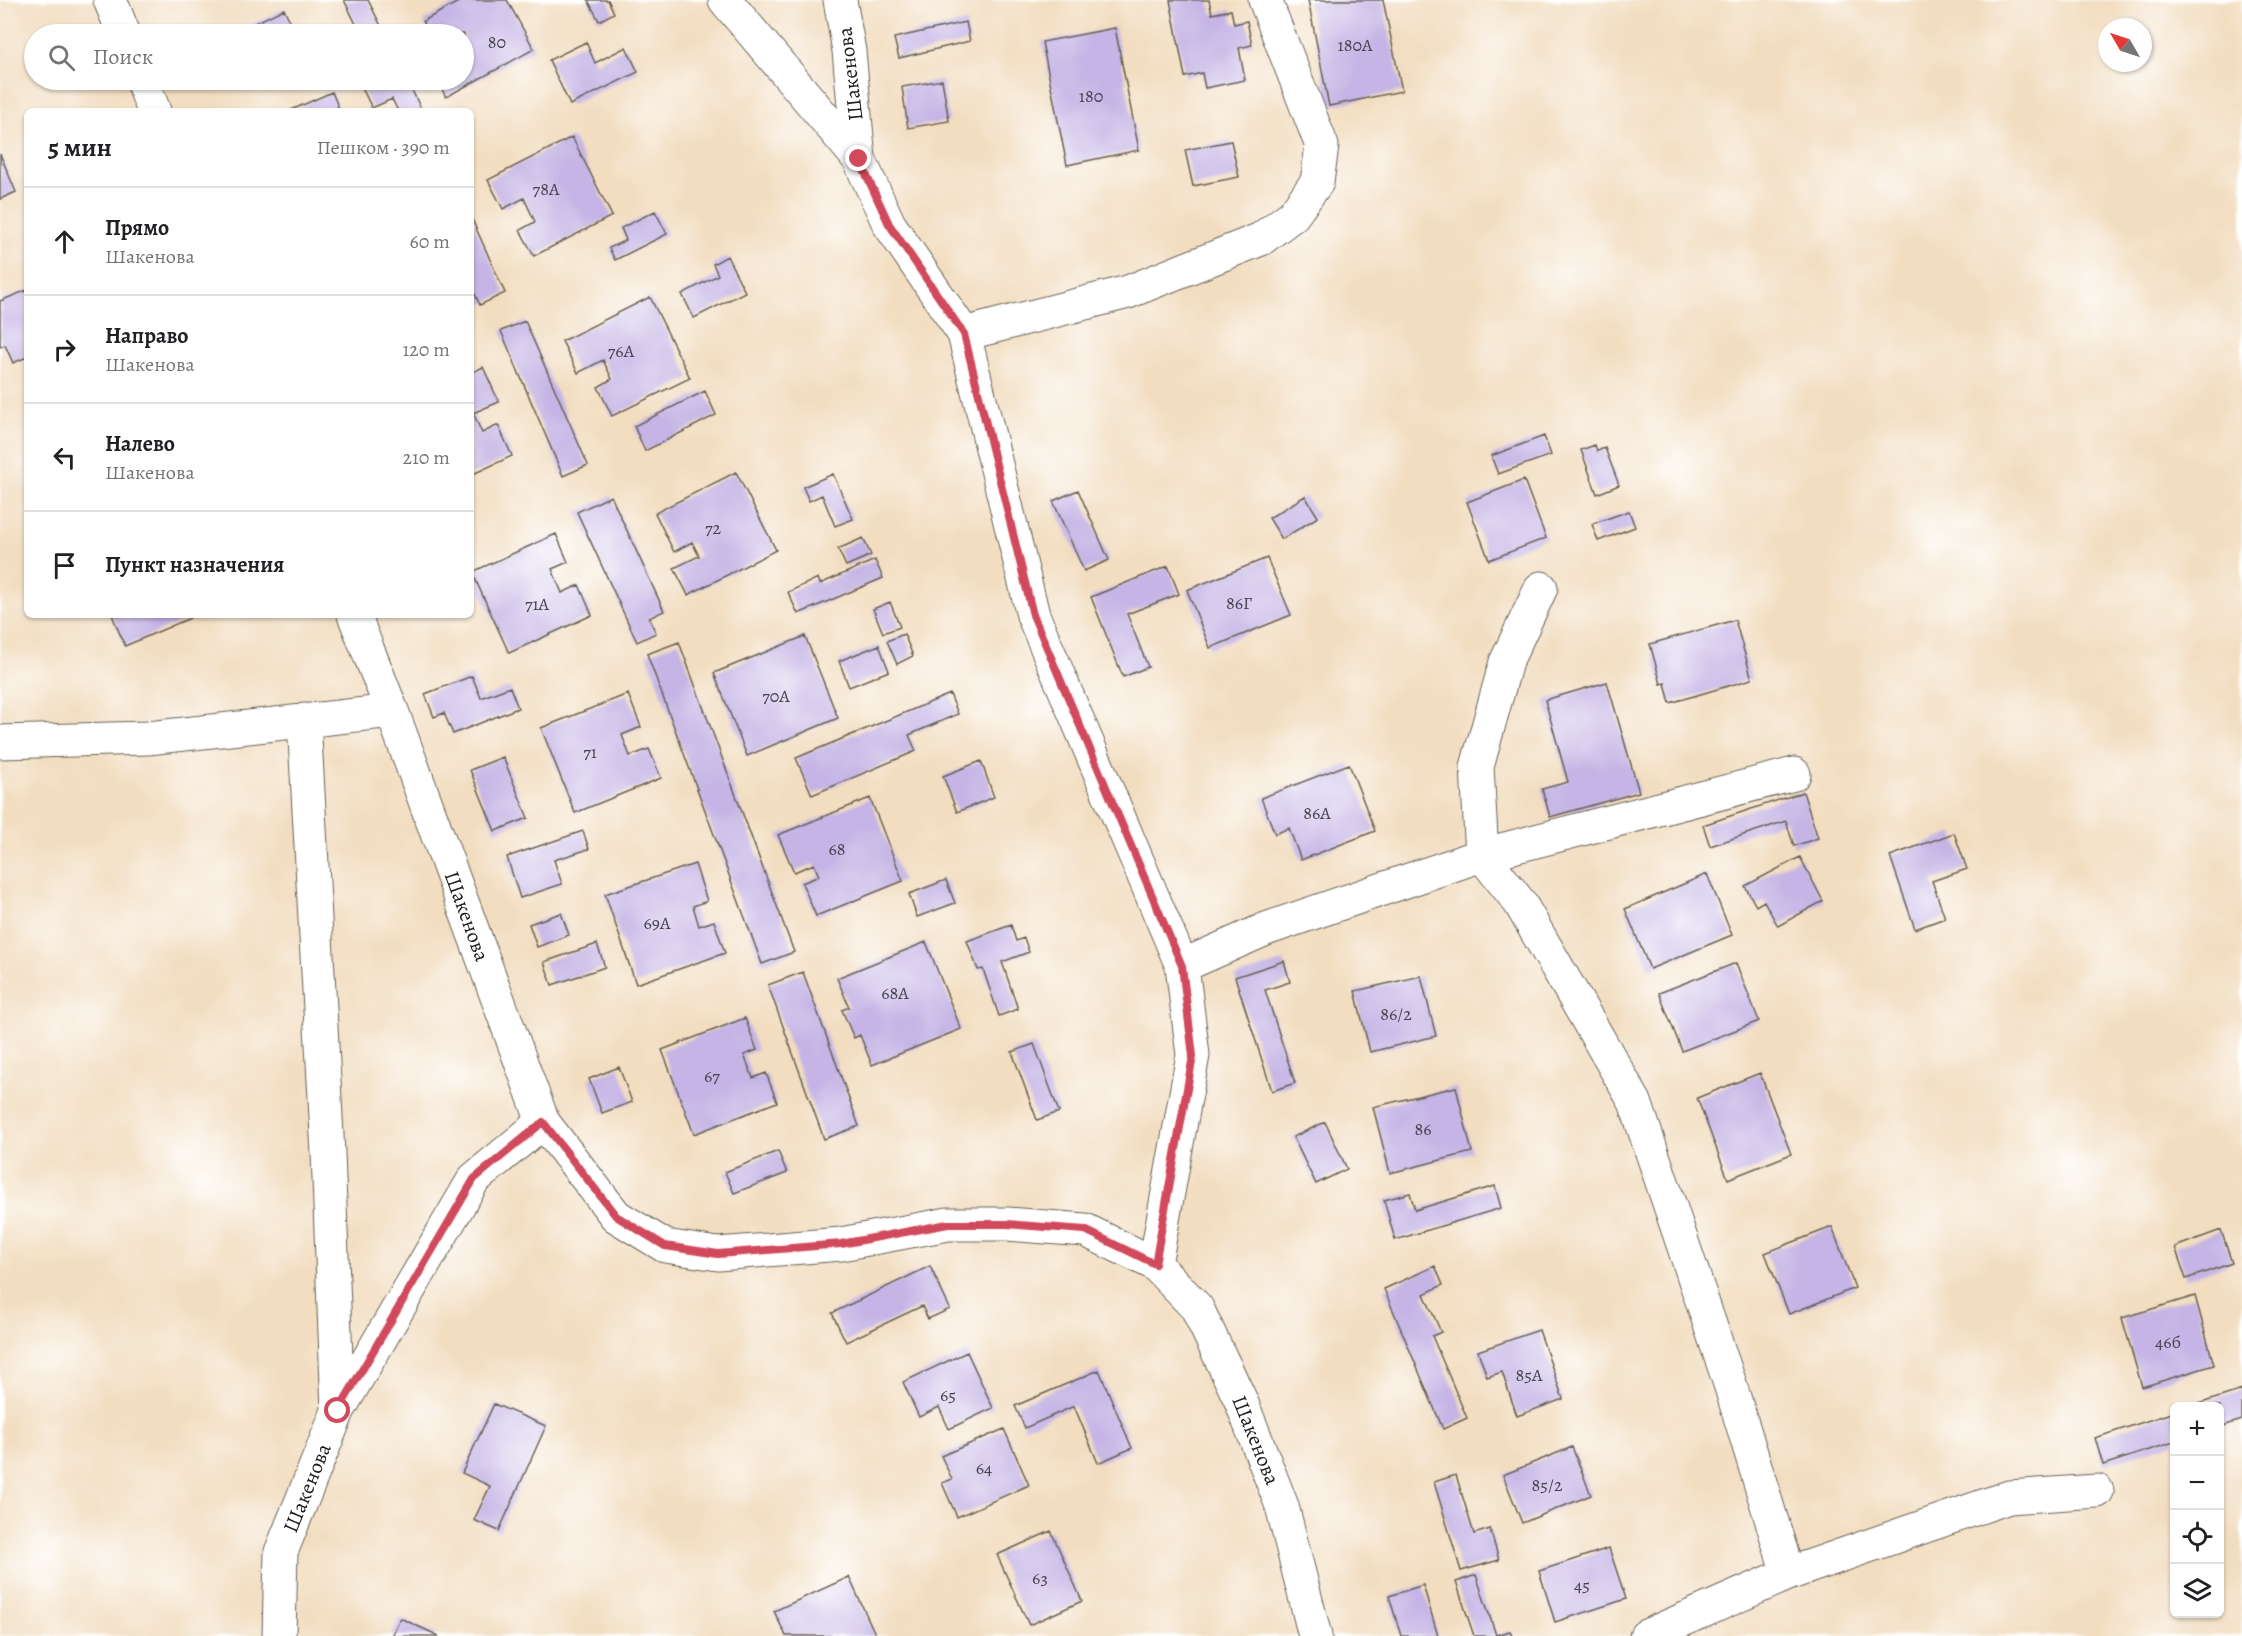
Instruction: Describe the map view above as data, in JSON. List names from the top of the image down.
{
  "streets": {
    "street": ["Шакенова"]
  },
  "house_numbers": [
    "80",
    "180А",
    "180",
    "78А",
    "76А",
    "72",
    "86Г",
    "71А",
    "70А",
    "71",
    "86А",
    "68",
    "69А",
    "68А",
    "86/2",
    "67",
    "86",
    "46б",
    "85А",
    "65",
    "64",
    "85/2",
    "63",
    "45"
  ],
  "north": "top left",
  "page": {
    "search": "Поиск",
    "heading": ["5 мин", "Пешком · 390 m"],
    "list": [
      ["Прямо", "Шакенова", "60 m"],
      ["Направо", "Шакенова", "120 m"],
      ["Налево", "Шакенова", "210 m"],
      "Пункт назначения"
    ],
    "map_buttons": ["+", "−"]
  }
}
